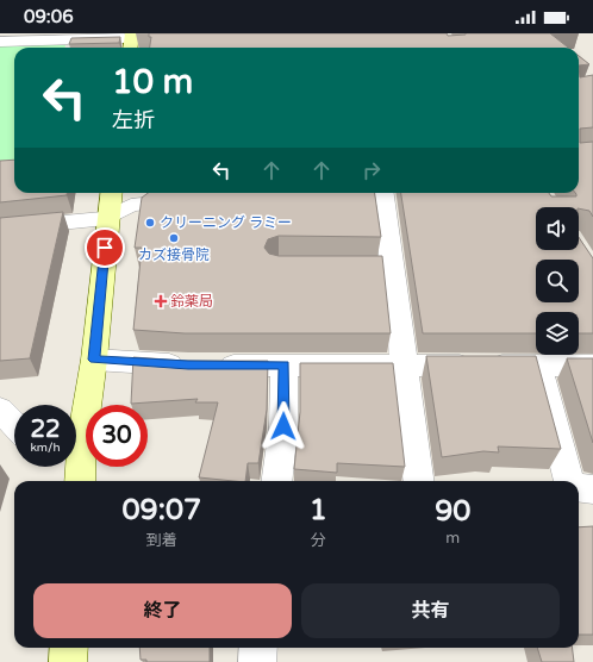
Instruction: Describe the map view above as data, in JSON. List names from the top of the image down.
{
  "places": {
    "other": ["クリーニング ラミー", "カズ接骨院"],
    "health": ["鈴薬局"]
  },
  "page": {
    "status": "09:06",
    "turn": ["10 m", "左折"],
    "speed": "22 km/h",
    "limit": "30",
    "eta": [
      "09:07",
      "到着",
      "1",
      "分",
      "90",
      "m"
    ],
    "buttons": ["終了", "共有"]
  }
}
